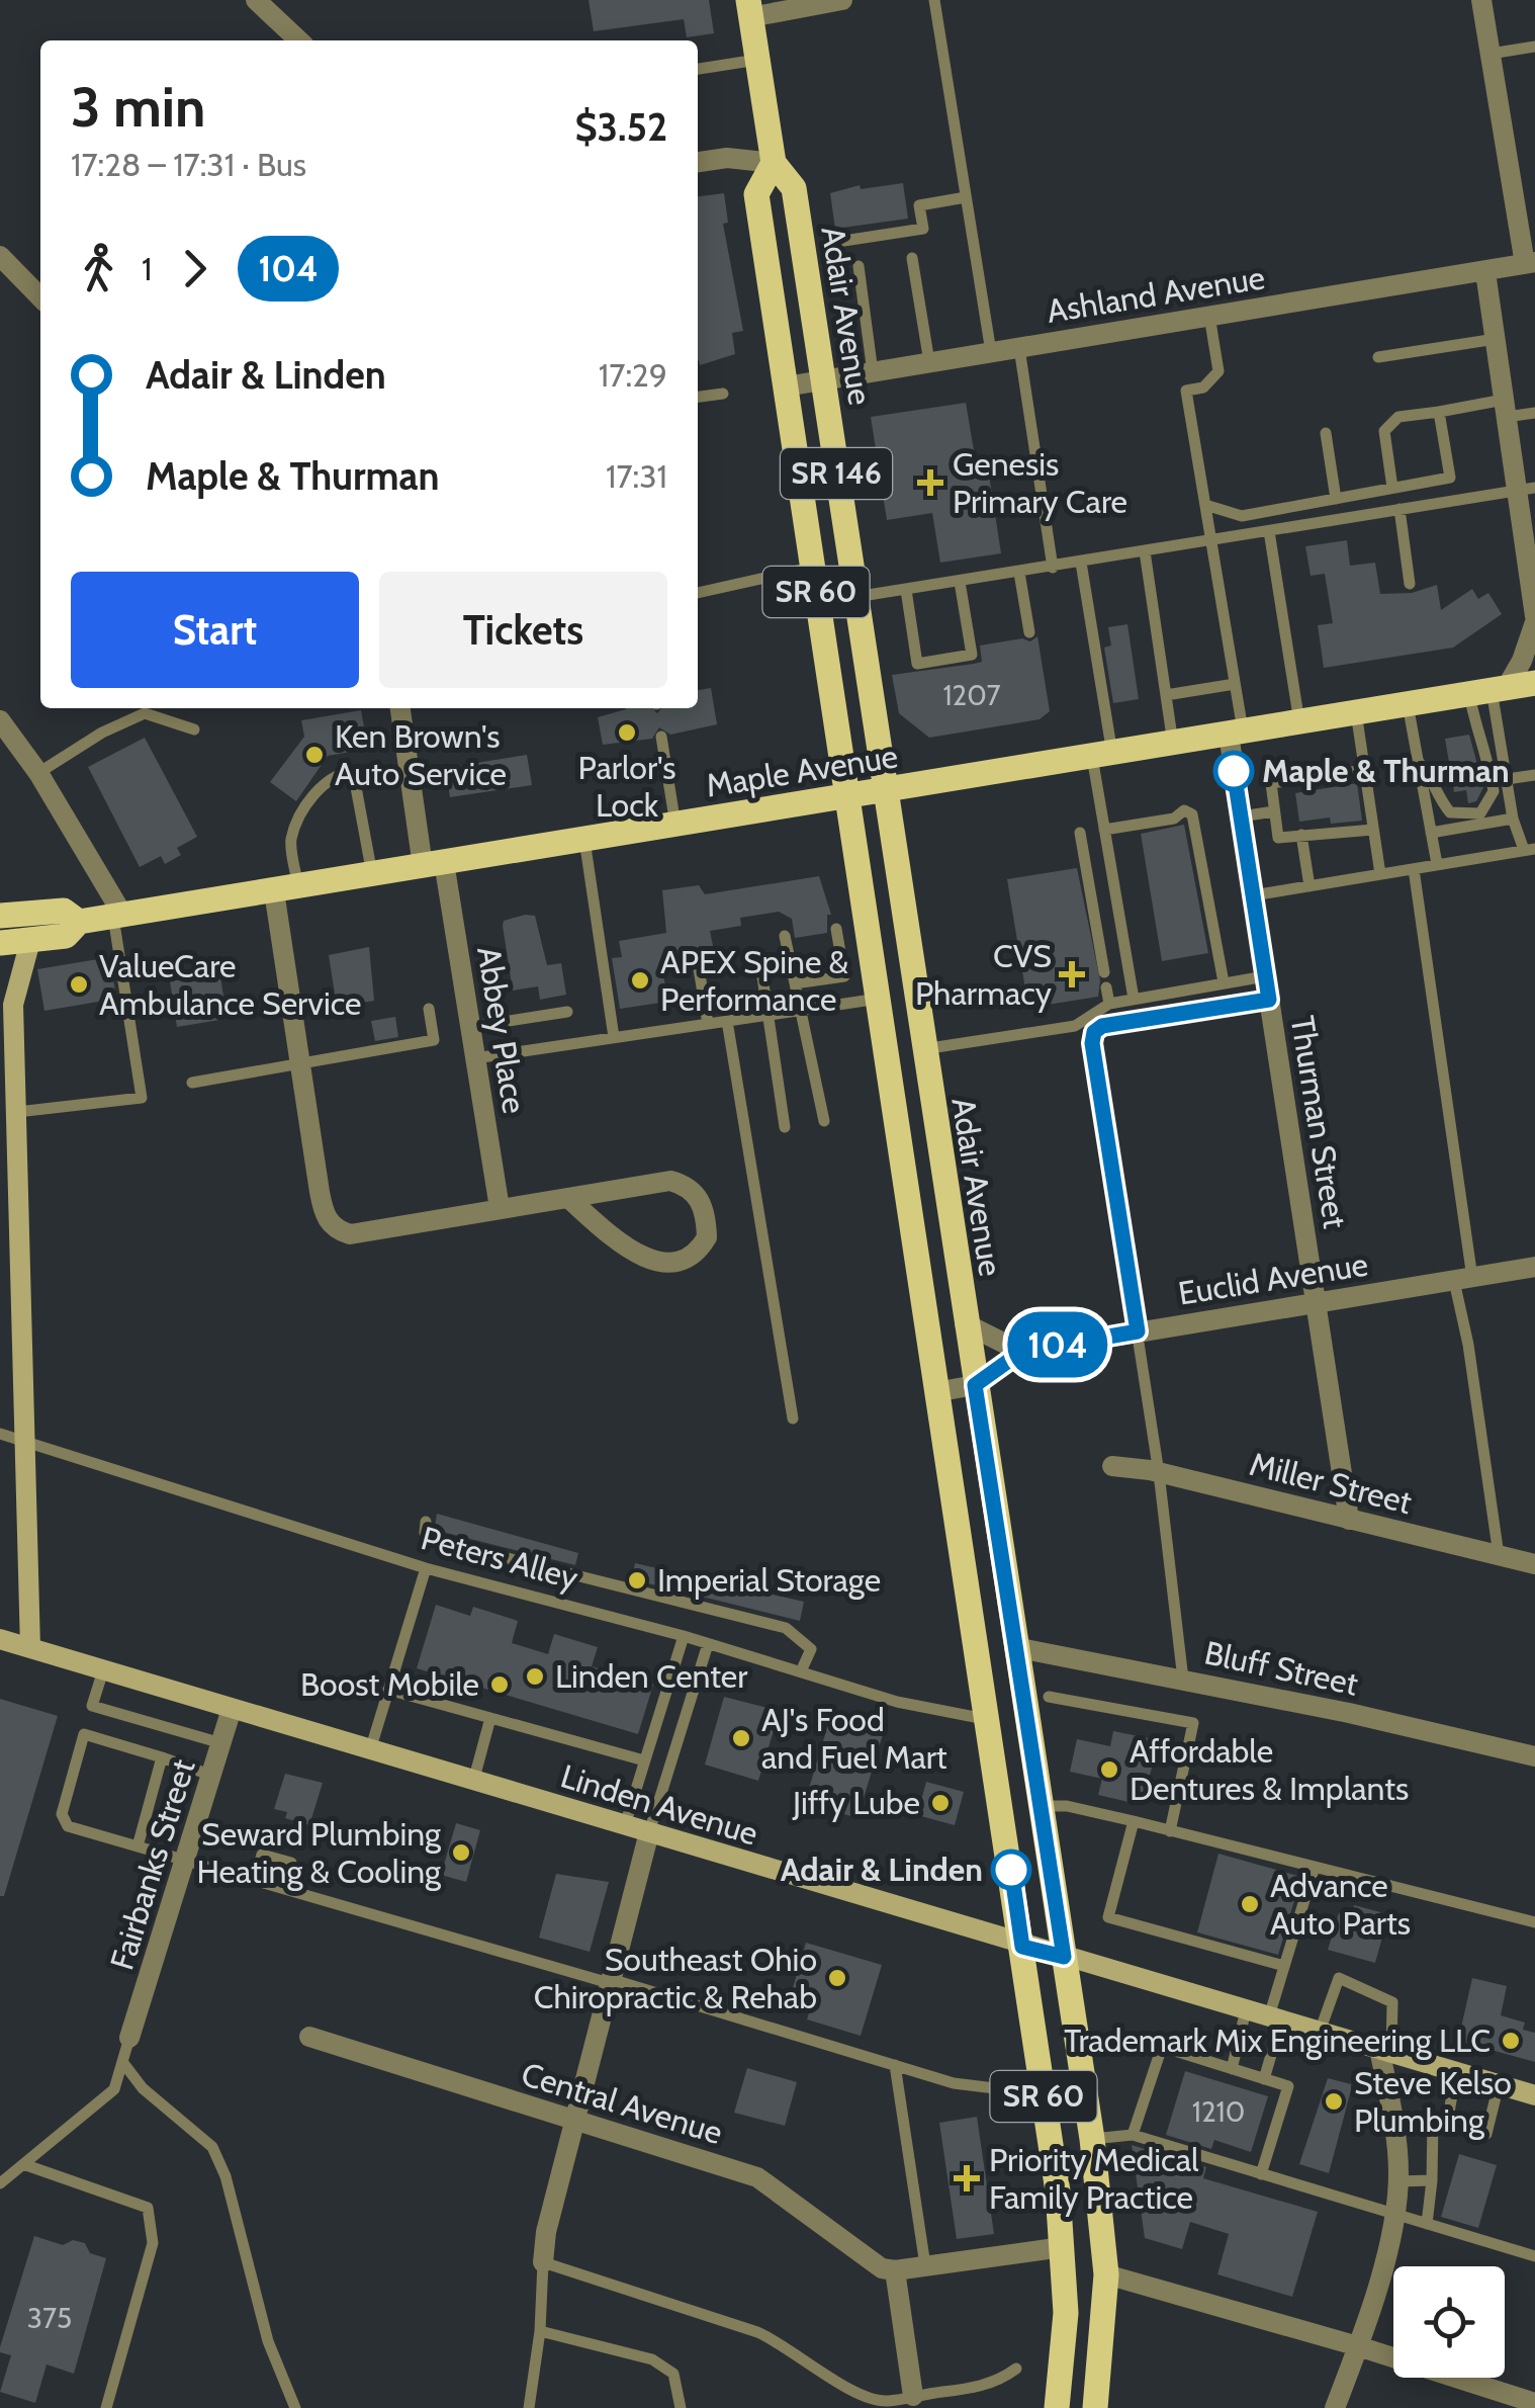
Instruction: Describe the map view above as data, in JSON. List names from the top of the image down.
{
  "streets": {
    "main road": [
      "Adair Avenue",
      "SR 146",
      "SR 60",
      "Maple Avenue"
    ],
    "street": [
      "Ashland Avenue",
      "Abbey Place",
      "Thurman Street",
      "Euclid Avenue",
      "Miller Street",
      "Bluff Street",
      "Linden Avenue",
      "Fairbanks Street",
      "Central Avenue"
    ],
    "lane": ["Peters Alley"]
  },
  "crossings": [
    ["Ashland Avenue", "Adair Avenue"],
    ["Adair Avenue", "Maple Avenue"],
    ["Adair Avenue", "Euclid Avenue"],
    ["Adair Avenue", "Peters Alley"],
    ["Adair Avenue", "Bluff Street"],
    ["Adair Avenue", "Linden Avenue"],
    ["Maple Avenue", "Abbey Place"],
    ["Maple Avenue", "Thurman Street"],
    ["Thurman Street", "Euclid Avenue"],
    ["Thurman Street", "Miller Street"],
    ["Linden Avenue", "Fairbanks Street"]
  ],
  "places": {
    "health": ["Genesis Primary Care", "CVS Pharmacy", "Priority Medical Family Practice"],
    "other": [
      "Parlor's Lock",
      "Ken Brown's Auto Service",
      "Maple & Thurman",
      "APEX Spine & Performance",
      "ValueCare Ambulance Service",
      "Imperial Storage",
      "Linden Center",
      "Boost Mobile",
      "AJ's Food and Fuel Mart",
      "Affordable Dentures & Implants",
      "Jiffy Lube",
      "Seward Plumbing Heating & Cooling",
      "Adair & Linden",
      "Advance Auto Parts",
      "Southeast Ohio Chiropractic & Rehab",
      "Trademark Mix Engineering LLC",
      "Steve Kelso Plumbing"
    ]
  },
  "lines": ["bus line 104"],
  "house_numbers": ["1207", "1210", "375"],
  "page": {
    "on_map": "104",
    "heading": ["3 min", "17:28 – 17:31 · Bus", "$3.52"],
    "legs": ["1", "104"],
    "list": [
      {
        "name": "Adair & Linden",
        "value": "17:29"
      },
      {
        "name": "Maple & Thurman",
        "value": "17:31"
      }
    ],
    "buttons": ["Start", "Tickets"]
  }
}
